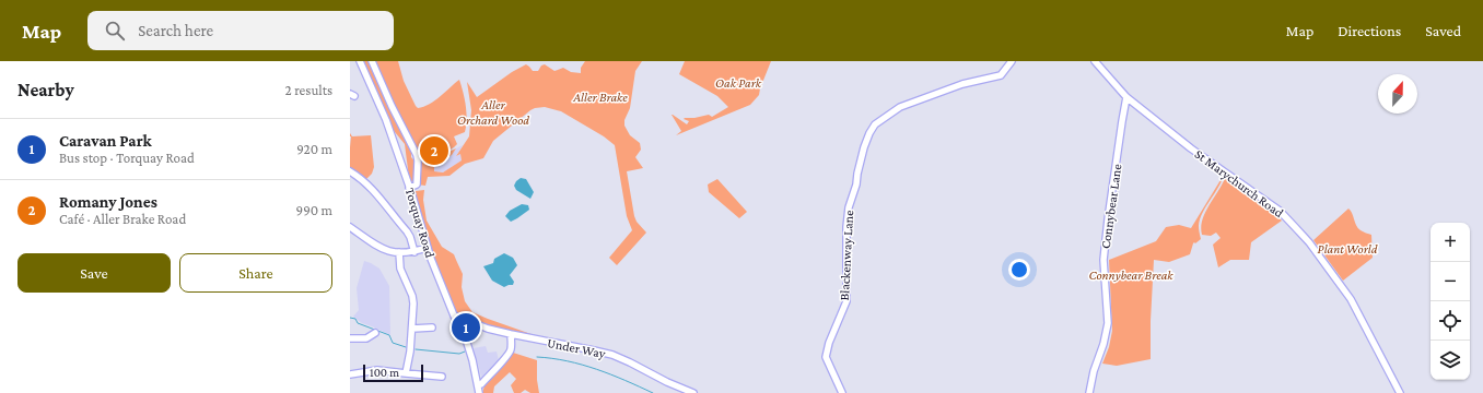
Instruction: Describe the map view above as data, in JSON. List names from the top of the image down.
{
  "streets": {
    "street": [
      "St Marychurch Road",
      "Connybear Lane",
      "Torquay Road",
      "Blackenway Lane",
      "Under Way"
    ]
  },
  "crossings": [
    ["St Marychurch Road", "Connybear Lane"],
    ["Torquay Road", "Under Way"]
  ],
  "parks": [
    "Oak Park",
    "Aller Brake",
    "Aller Orchard Wood",
    "Plant World",
    "Connybear Break"
  ],
  "scale_bar": "100 m",
  "north": "top",
  "page": {
    "header": "Map",
    "search": "Search here",
    "nav": ["Map", "Directions", "Saved"],
    "heading": ["Nearby", "2 results"],
    "list": [
      {
        "mark": "1",
        "name": "Caravan Park",
        "note": "Bus stop · Torquay Road",
        "value": "920 m"
      },
      {
        "mark": "2",
        "name": "Romany Jones",
        "note": "Café · Aller Brake Road",
        "value": "990 m"
      }
    ],
    "pins": ["2", "1"],
    "map_buttons": ["+", "−"],
    "buttons": ["Save", "Share"],
    "scale": "100 m"
  }
}
